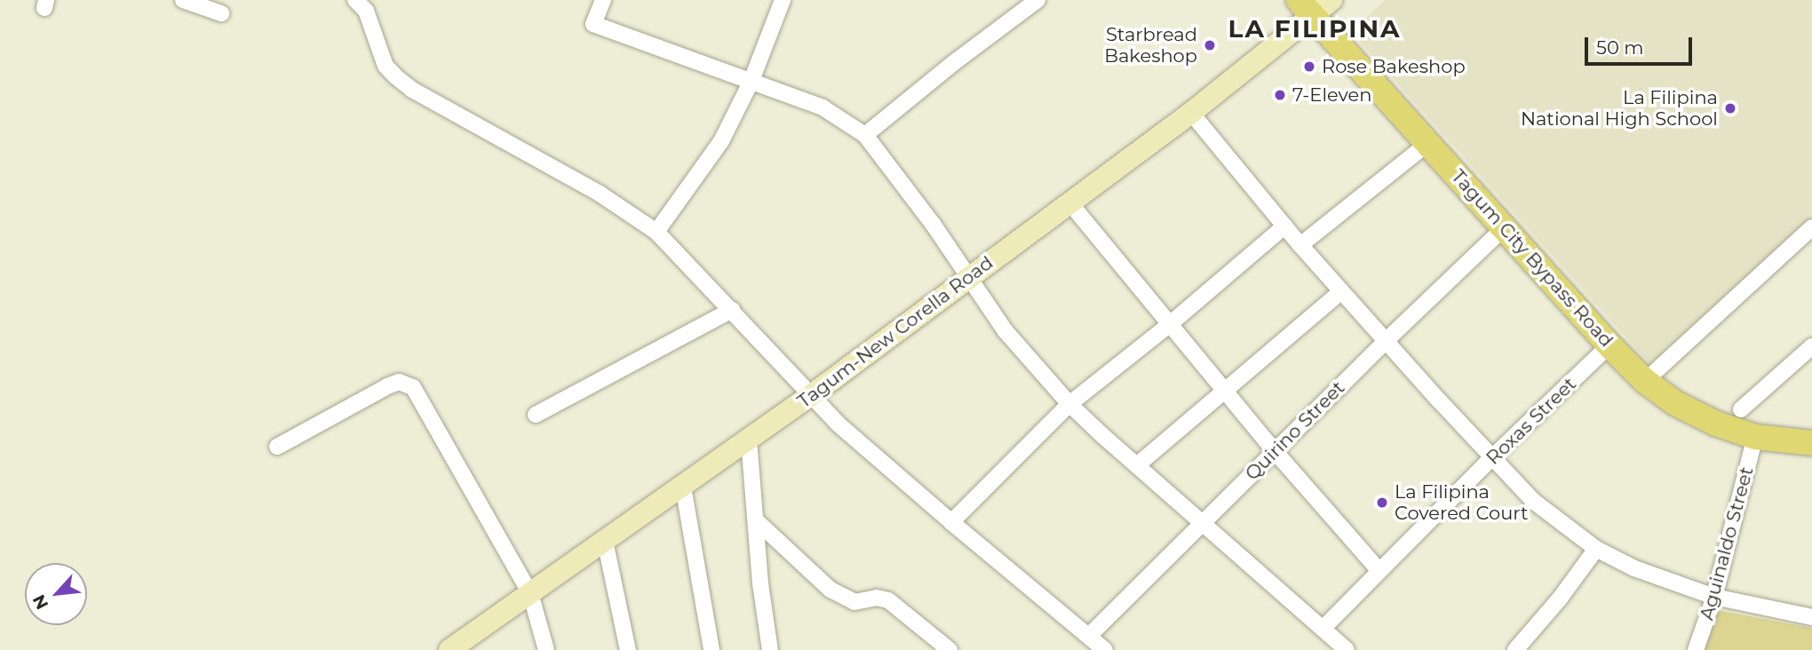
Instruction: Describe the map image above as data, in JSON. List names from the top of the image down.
{
  "streets": {
    "main road": ["Tagum City Bypass Road", "Tagum-New Corella Road"],
    "street": ["Roxas Street", "Quirino Street", "Aguinaldo Street"]
  },
  "crossings": [
    ["Tagum City Bypass Road", "Tagum-New Corella Road"],
    ["Tagum City Bypass Road", "Roxas Street"],
    ["Tagum City Bypass Road", "Quirino Street"],
    ["Tagum City Bypass Road", "Aguinaldo Street"]
  ],
  "districts": ["LA FILIPINA"],
  "places": [
    "Starbread Bakeshop",
    "Rose Bakeshop",
    "7-Eleven",
    "La Filipina National High School",
    "La Filipina Covered Court"
  ],
  "scale_bar": "50 m",
  "north": "bottom left"
}
